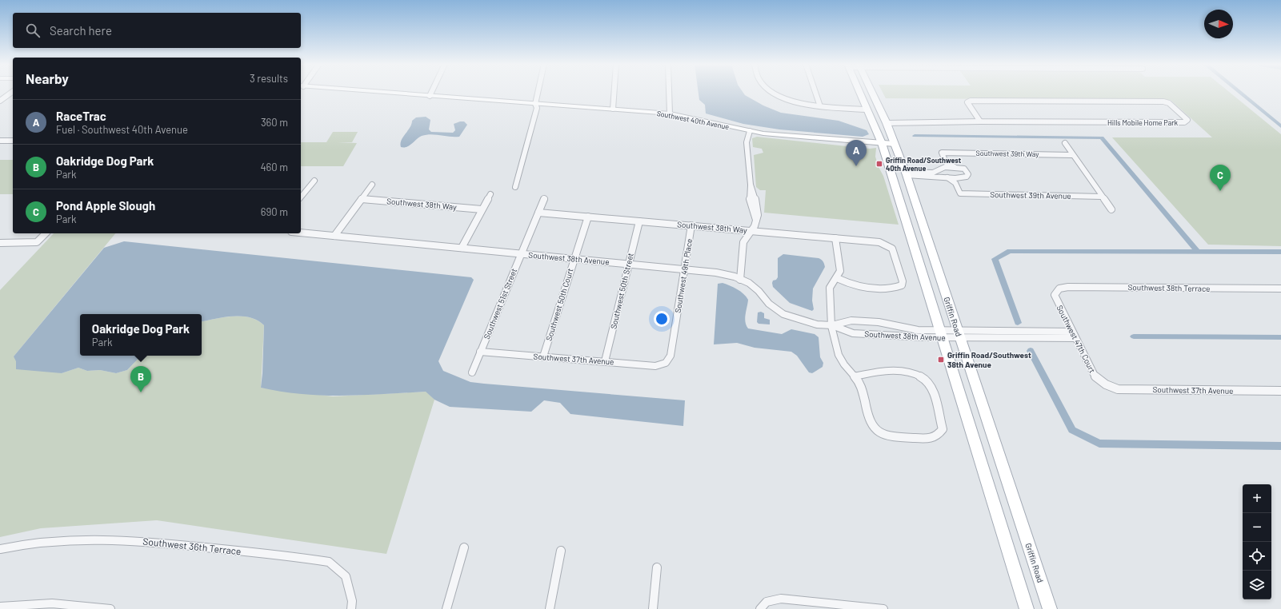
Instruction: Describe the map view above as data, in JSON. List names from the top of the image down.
{
  "streets": {
    "main road": ["Griffin Road"],
    "street": [
      "Southwest 40th Avenue",
      "Hills Mobile Home Park",
      "Southwest 39th Way",
      "Southwest 39th Avenue",
      "Southwest 38th Way",
      "Southwest 38th Avenue",
      "Southwest 49th Place",
      "Southwest 38th Terrace",
      "Southwest 50th Street",
      "Southwest 51st Street",
      "Southwest 50th Court",
      "Southwest 47th Court",
      "Southwest 37th Avenue",
      "Southwest 36th Terrace"
    ]
  },
  "crossings": [
    ["Southwest 40th Avenue", "Griffin Road"],
    ["Hills Mobile Home Park", "Griffin Road"],
    ["Southwest 38th Way", "Southwest 49th Place"],
    ["Southwest 38th Way", "Southwest 50th Street"],
    ["Southwest 38th Way", "Southwest 51st Street"],
    ["Southwest 38th Way", "Southwest 50th Court"],
    ["Southwest 38th Avenue", "Southwest 49th Place"],
    ["Southwest 38th Avenue", "Southwest 50th Street"],
    ["Southwest 38th Avenue", "Southwest 51st Street"],
    ["Southwest 38th Avenue", "Southwest 50th Court"],
    ["Southwest 38th Avenue", "Griffin Road"],
    ["Southwest 38th Avenue", "Southwest 47th Court"],
    ["Southwest 49th Place", "Southwest 37th Avenue"],
    ["Southwest 38th Terrace", "Southwest 47th Court"],
    ["Southwest 50th Street", "Southwest 37th Avenue"],
    ["Southwest 51st Street", "Southwest 37th Avenue"],
    ["Southwest 50th Court", "Southwest 37th Avenue"],
    ["Southwest 47th Court", "Southwest 37th Avenue"]
  ],
  "places": {
    "transit": ["Griffin Road/Southwest 40th Avenue", "Griffin Road/Southwest 38th Avenue"]
  },
  "north": "right",
  "page": {
    "search": "Search here",
    "heading": ["Nearby", "3 results"],
    "list": [
      {
        "mark": "A",
        "name": "RaceTrac",
        "note": "Fuel · Southwest 40th Avenue",
        "value": "360 m"
      },
      {
        "mark": "B",
        "name": "Oakridge Dog Park",
        "note": "Park",
        "value": "460 m"
      },
      {
        "mark": "C",
        "name": "Pond Apple Slough",
        "note": "Park",
        "value": "690 m"
      }
    ],
    "pins": ["A", "C", "B"],
    "popup": ["Oakridge Dog Park", "Park"],
    "map_buttons": ["+", "−"]
  }
}
